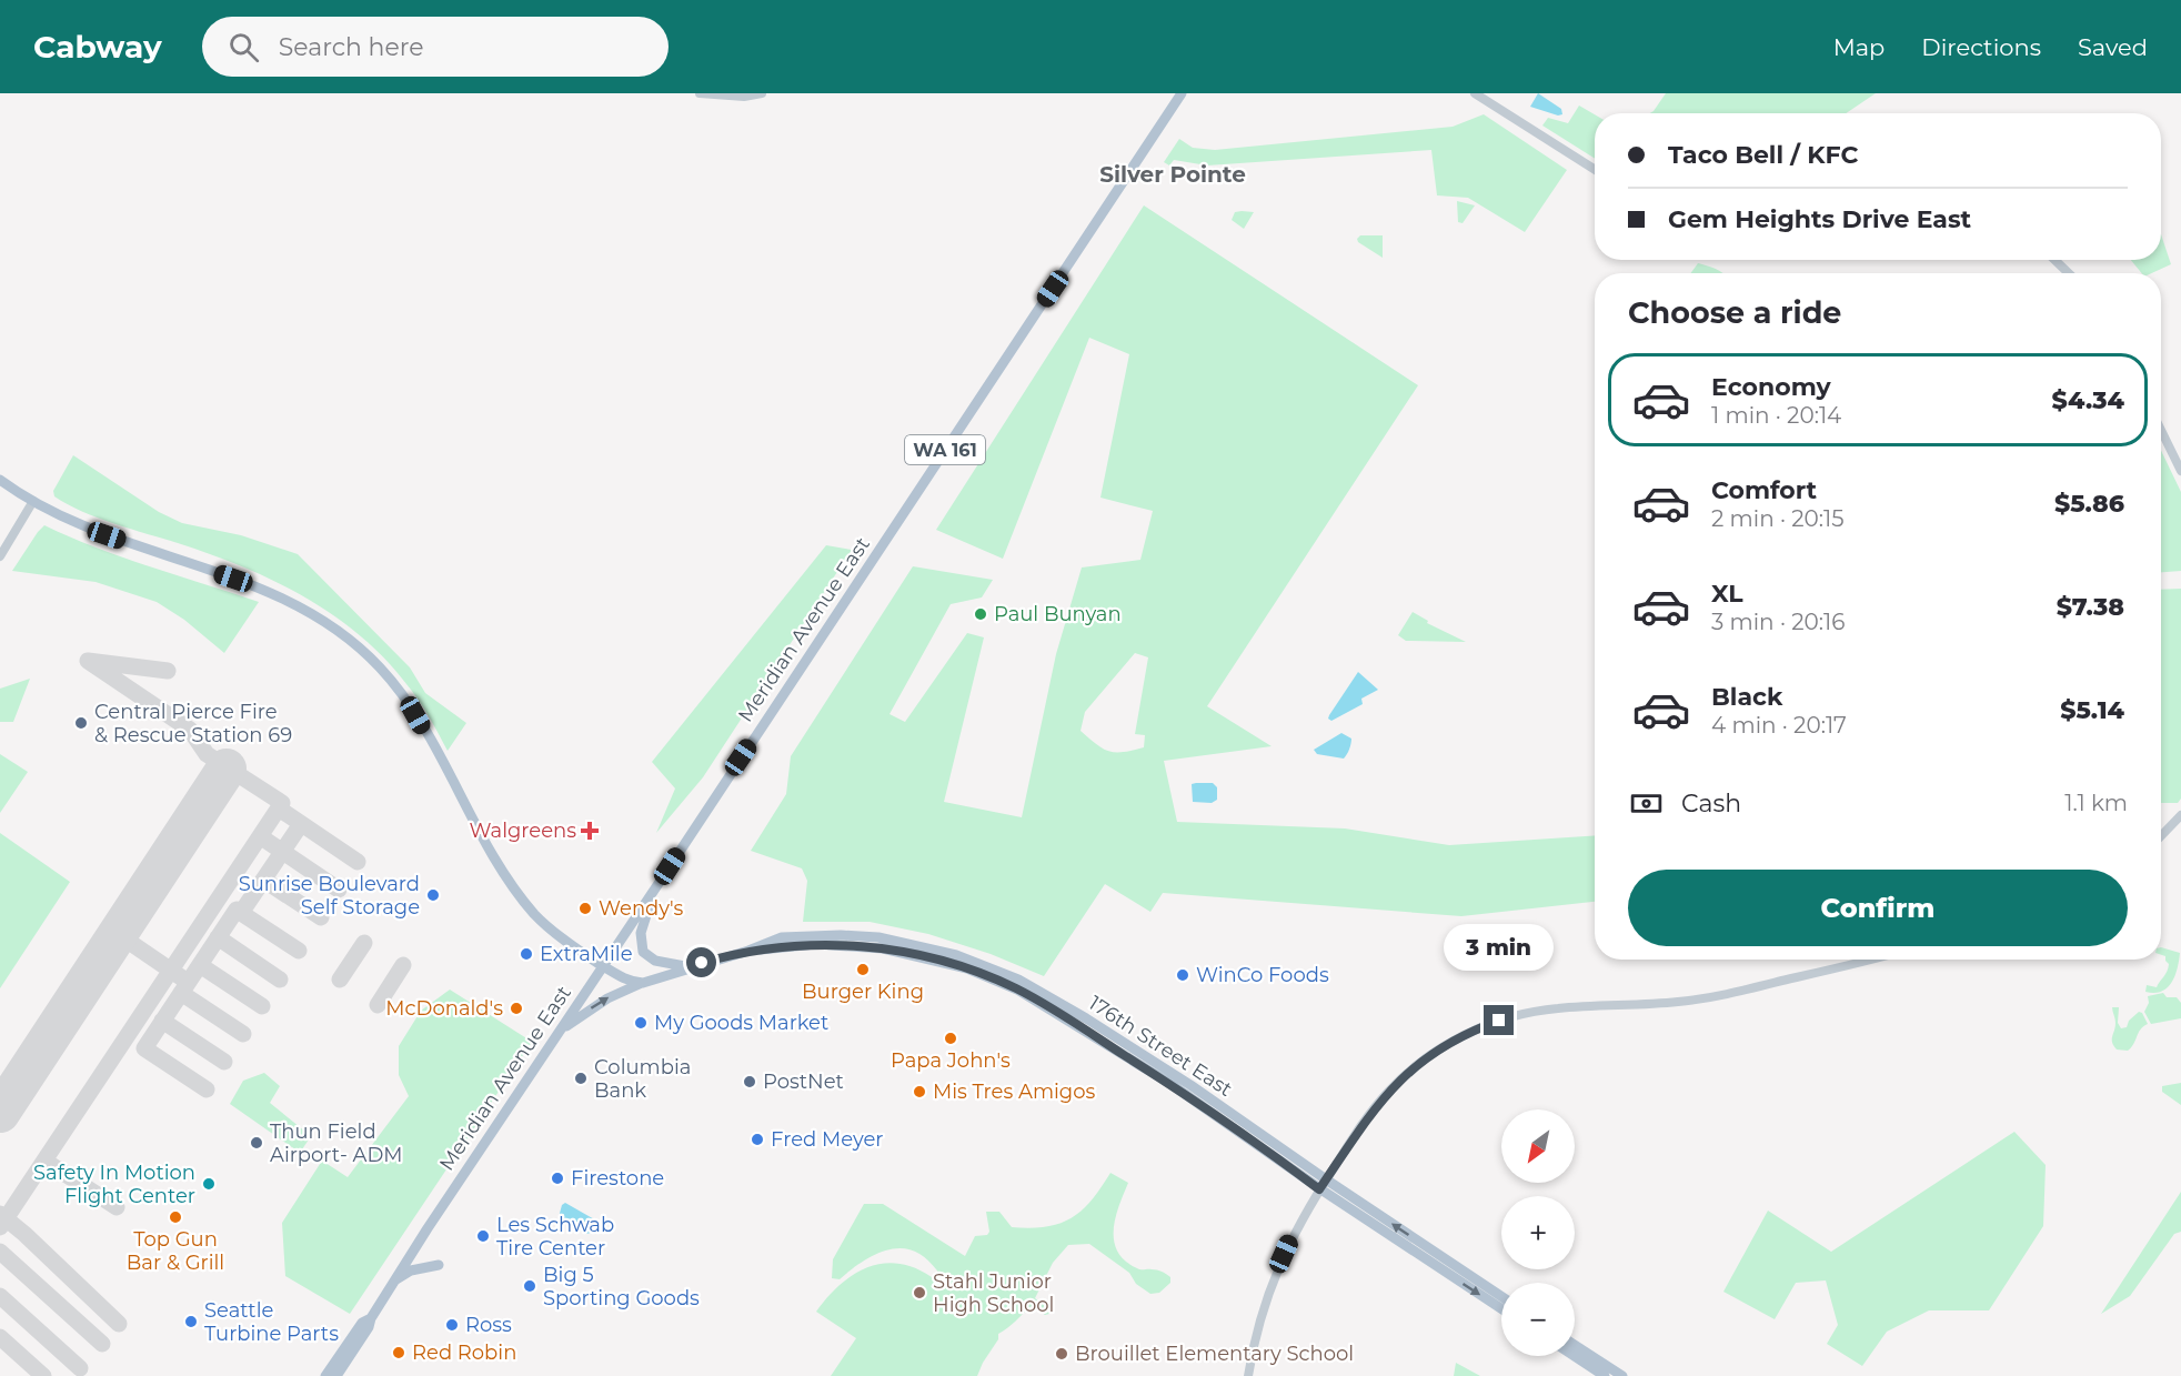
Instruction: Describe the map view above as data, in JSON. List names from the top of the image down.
{
  "streets": {
    "main road": ["WA 161", "Meridian Avenue East", "176th Street East"]
  },
  "crossings": [
    ["Meridian Avenue East", "176th Street East"]
  ],
  "districts": ["Silver Pointe"],
  "places": {
    "other": [
      "Paul Bunyan",
      "Central Pierce Fire & Rescue Station 69",
      "Sunrise Boulevard Self Storage",
      "Wendy's",
      "ExtraMile",
      "Burger King",
      "WinCo Foods",
      "McDonald's",
      "My Goods Market",
      "Papa John's",
      "Columbia Bank",
      "PostNet",
      "Mis Tres Amigos",
      "Fred Meyer",
      "Thun Field Airport- ADM",
      "Firestone",
      "Safety In Motion Flight Center",
      "Top Gun Bar & Grill",
      "Les Schwab Tire Center",
      "Big 5 Sporting Goods",
      "Stahl Junior High School",
      "Seattle Turbine Parts",
      "Ross",
      "Red Robin",
      "Brouillet Elementary School"
    ],
    "health": ["Walgreens"]
  },
  "north": "bottom left",
  "page": {
    "header": "Cabway",
    "search": "Search here",
    "nav": ["Map", "Directions", "Saved"],
    "banner": ["Taco Bell / KFC", "Gem Heights Drive East"],
    "heading": "Choose a ride",
    "list": [
      {
        "name": "Economy",
        "note": "1 min · 20:14",
        "value": "$4.34"
      },
      {
        "name": "Comfort",
        "note": "2 min · 20:15",
        "value": "$5.86"
      },
      {
        "name": "XL",
        "note": "3 min · 20:16",
        "value": "$7.38"
      },
      {
        "name": "Black",
        "note": "4 min · 20:17",
        "value": "$5.14"
      }
    ],
    "pay": ["Cash", "1.1 km"],
    "buttons": "Confirm",
    "bubble": "3 min",
    "map_buttons": ["+", "−"]
  }
}
